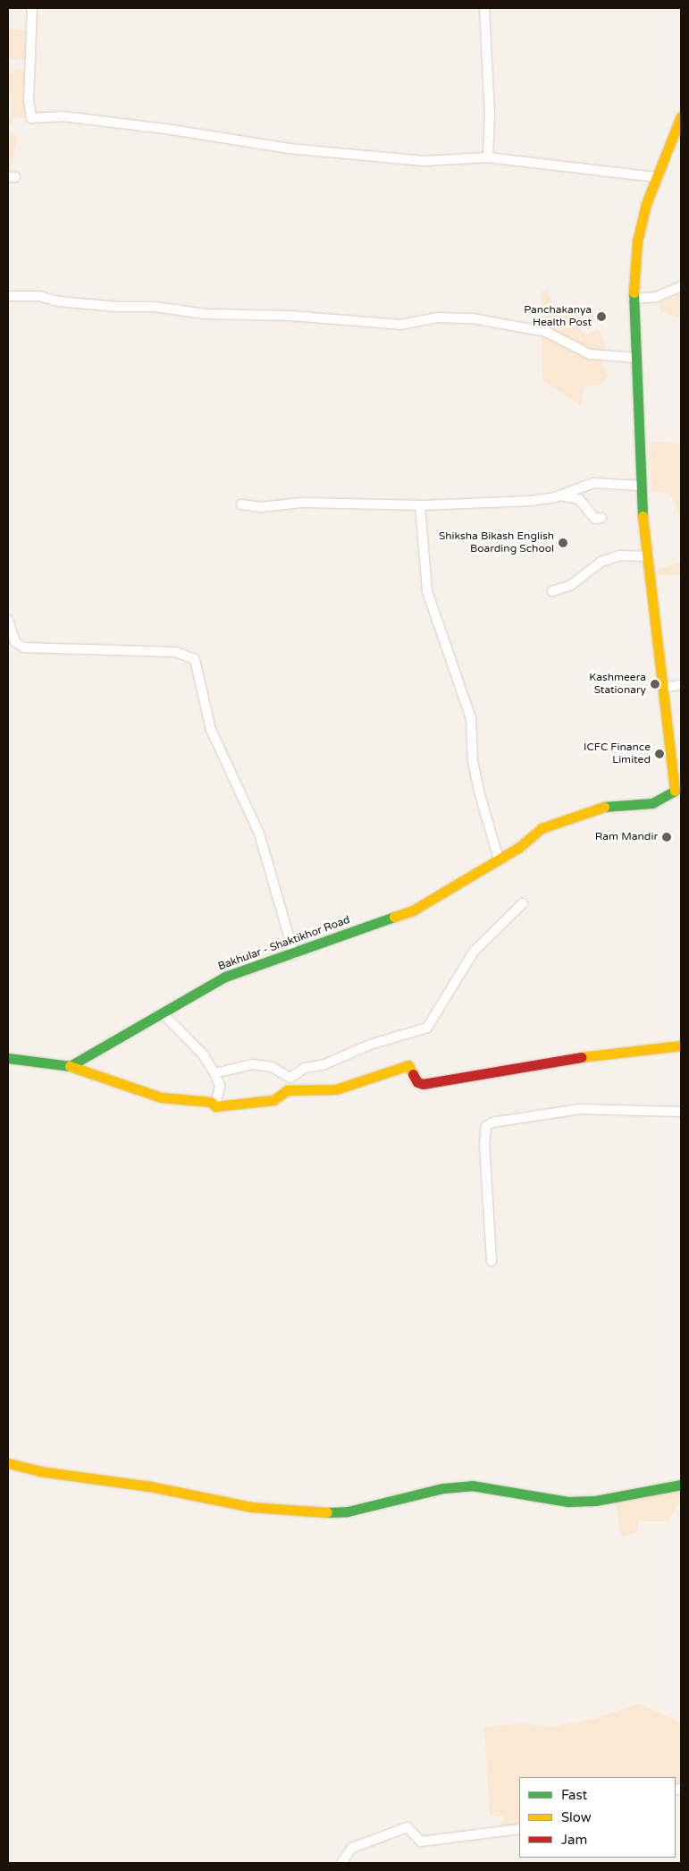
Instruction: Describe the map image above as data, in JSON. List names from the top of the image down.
{
  "streets": {
    "street": ["Bakhular - Shaktikhor Road"]
  },
  "places": [
    "Panchakanya Health Post",
    "Shiksha Bikash English Boarding School",
    "Kashmeera Stationary",
    "ICFC Finance Limited",
    "Ram Mandir"
  ],
  "legend": ["Fast", "Slow", "Jam"]
}
